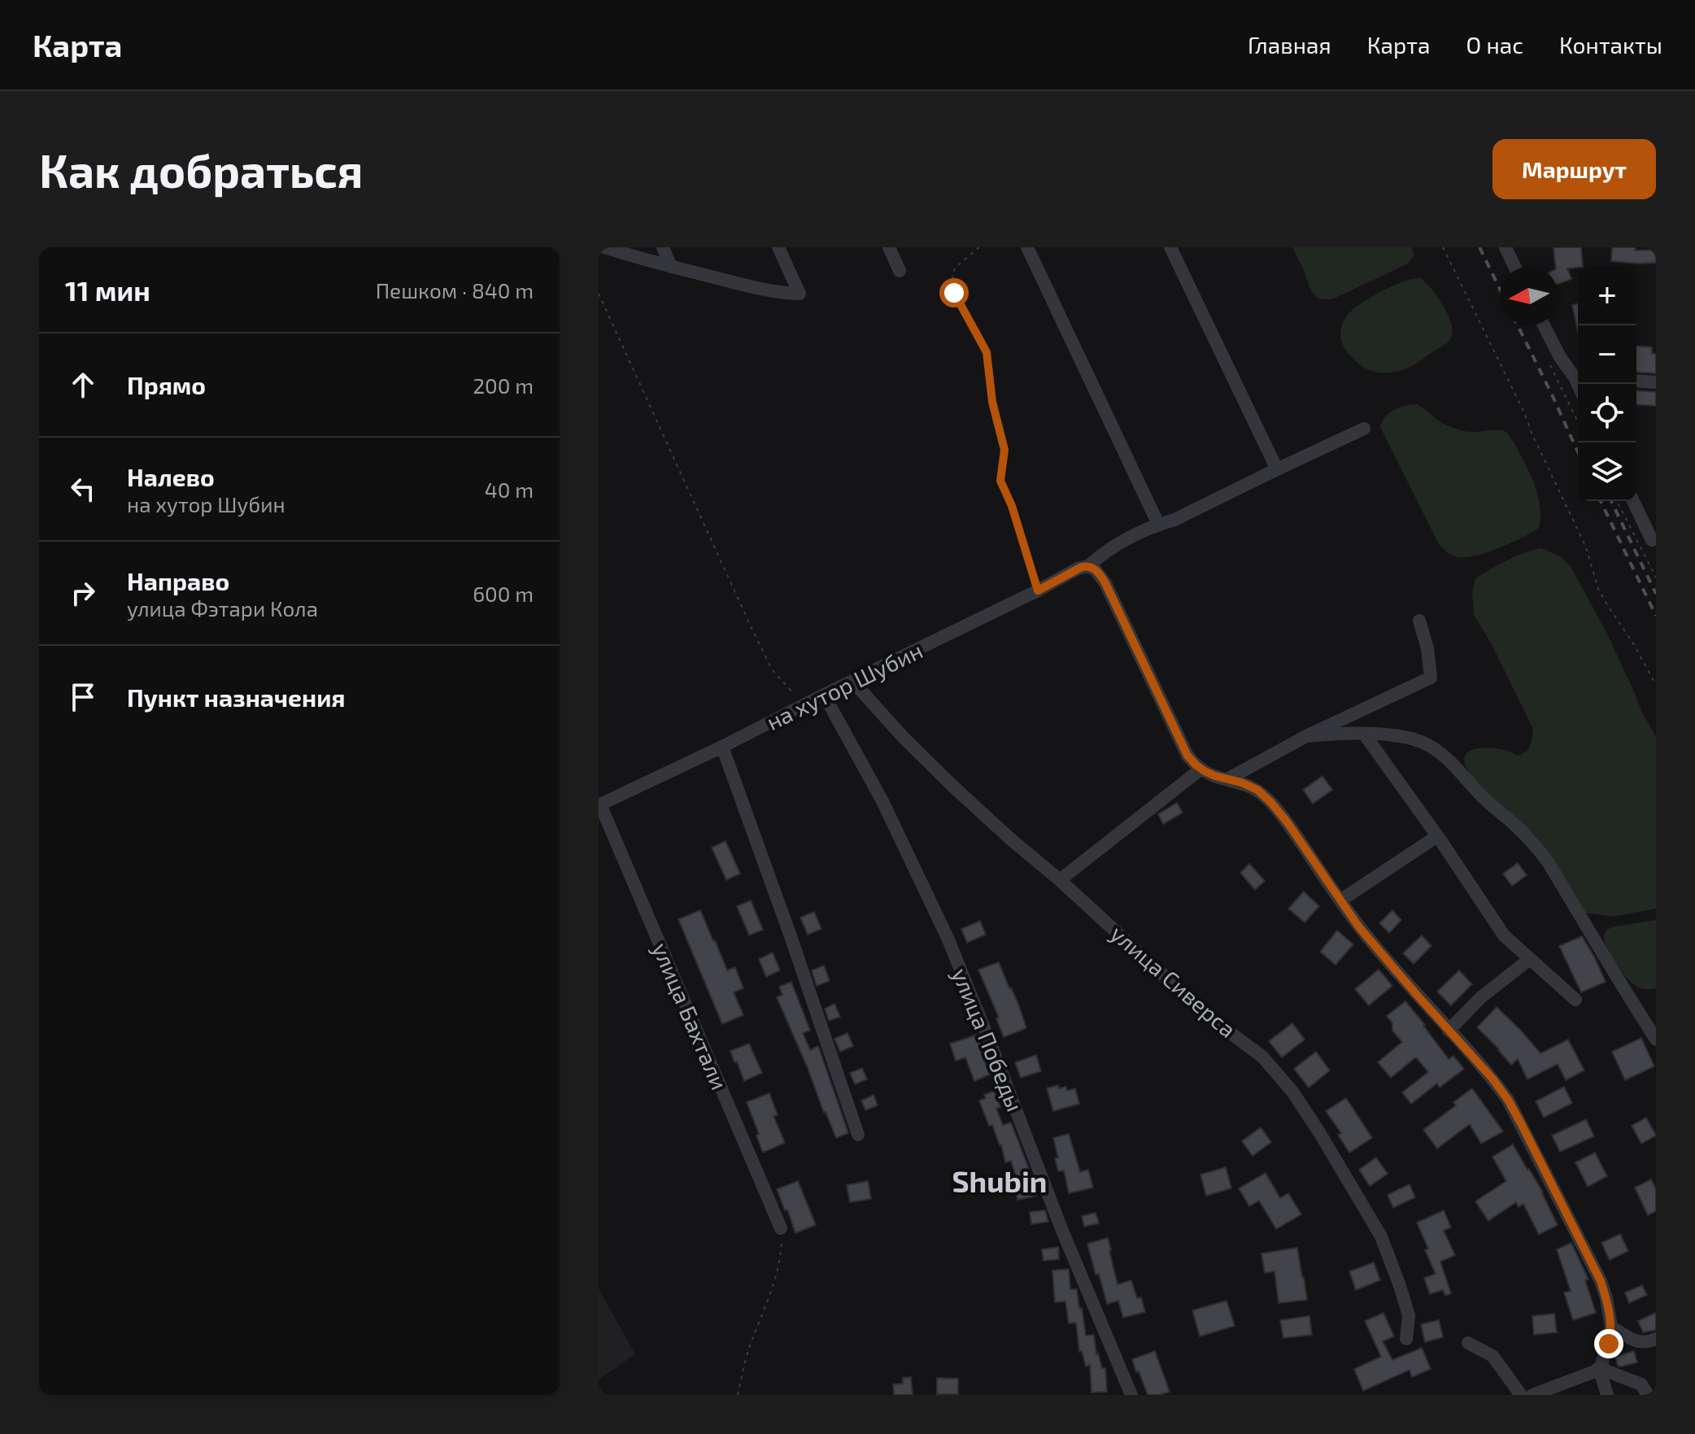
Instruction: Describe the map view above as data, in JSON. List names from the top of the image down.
{
  "streets": {
    "street": [
      "на хутор Шубин",
      "улица Сиверса",
      "улица Бахтали",
      "улица Победы"
    ]
  },
  "crossings": [
    ["на хутор Шубин", "улица Сиверса"],
    ["на хутор Шубин", "улица Бахтали"],
    ["на хутор Шубин", "улица Победы"]
  ],
  "districts": ["Shubin"],
  "north": "left",
  "page": {
    "header": "Карта",
    "nav": [
      "Главная",
      "Карта",
      "О нас",
      "Контакты"
    ],
    "buttons": "Маршрут",
    "title": "Как добраться",
    "heading": ["11 мин", "Пешком · 840 m"],
    "map_buttons": ["+", "−"],
    "list": [
      ["Прямо", "200 m"],
      ["Налево", "на хутор Шубин", "40 m"],
      ["Направо", "улица Фэтари Кола", "600 m"],
      "Пункт назначения"
    ]
  }
}
